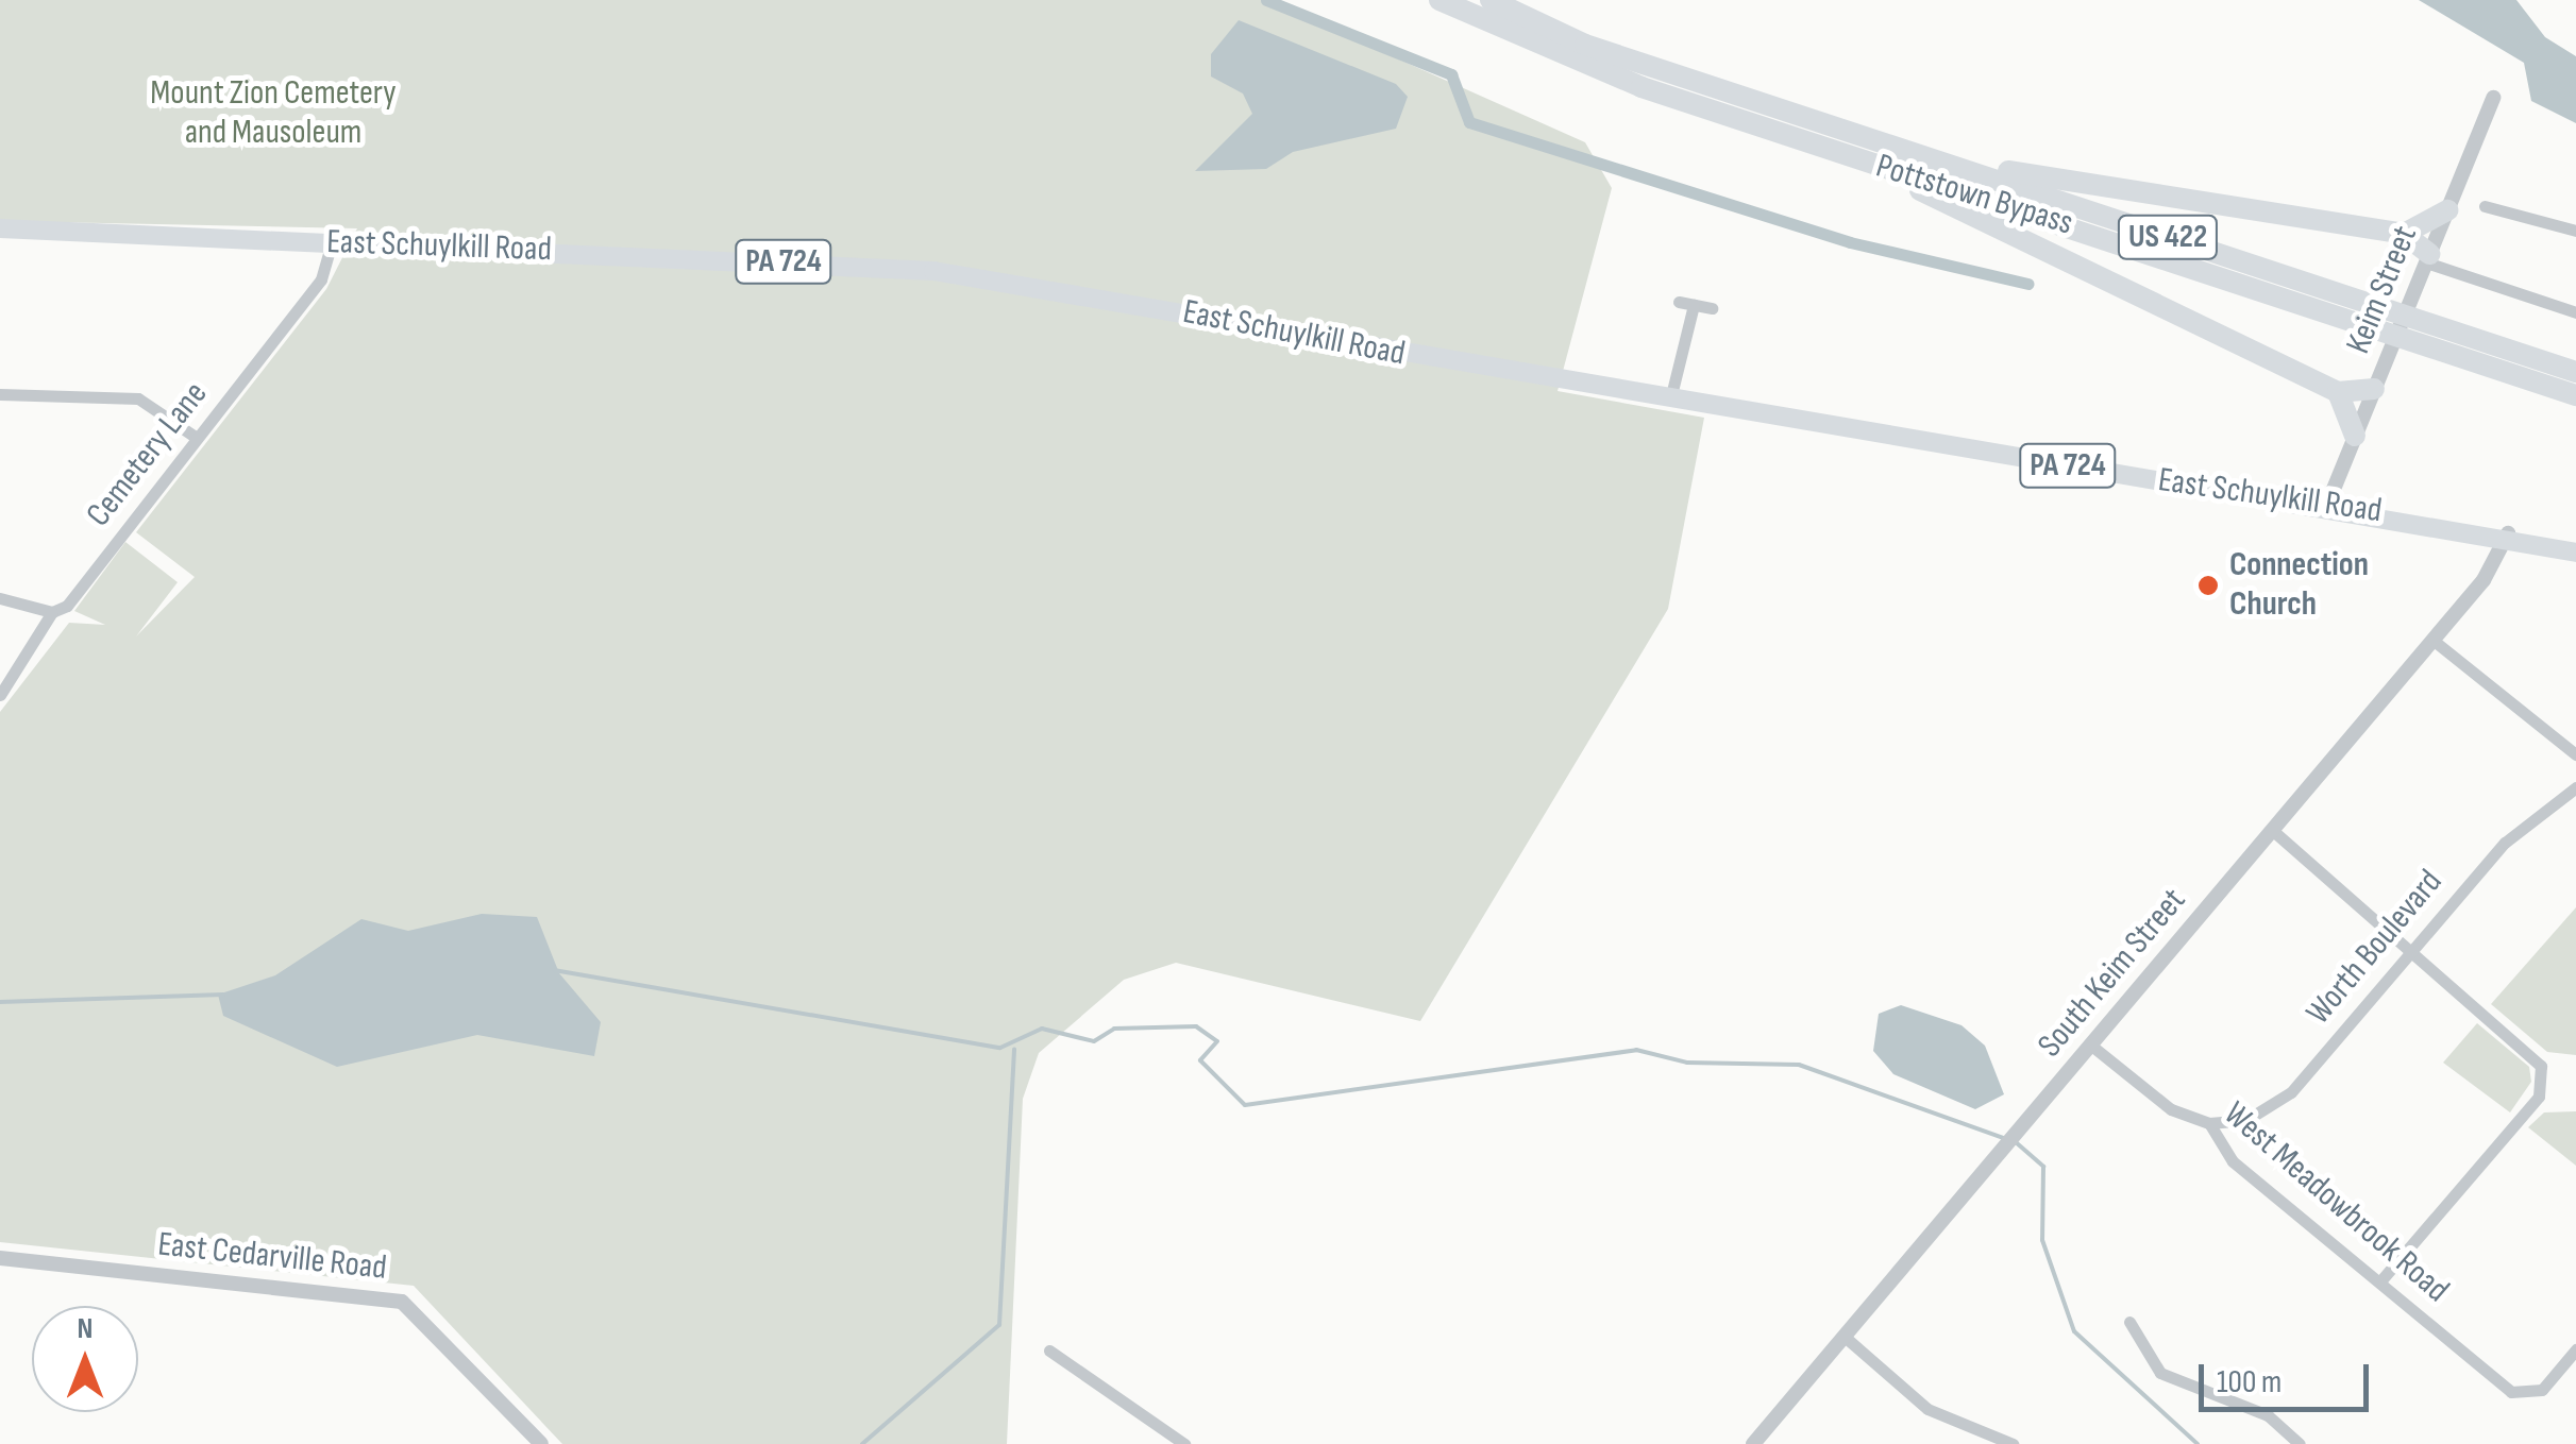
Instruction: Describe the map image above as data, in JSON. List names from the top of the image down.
{
  "streets": {
    "highway": ["Pottstown Bypass", "US 422"],
    "main road": ["East Schuylkill Road", "PA 724"],
    "street": [
      "Keim Street",
      "Cemetery Lane",
      "Worth Boulevard",
      "South Keim Street",
      "West Meadowbrook Road",
      "East Cedarville Road"
    ]
  },
  "crossings": [
    ["East Schuylkill Road", "Keim Street"],
    ["East Schuylkill Road", "Cemetery Lane"],
    ["East Schuylkill Road", "South Keim Street"],
    ["Worth Boulevard", "West Meadowbrook Road"],
    ["South Keim Street", "West Meadowbrook Road"]
  ],
  "parks": ["Mount Zion Cemetery and Mausoleum"],
  "places": ["Connection Church"],
  "scale_bar": "100 m",
  "north": "top"
}
